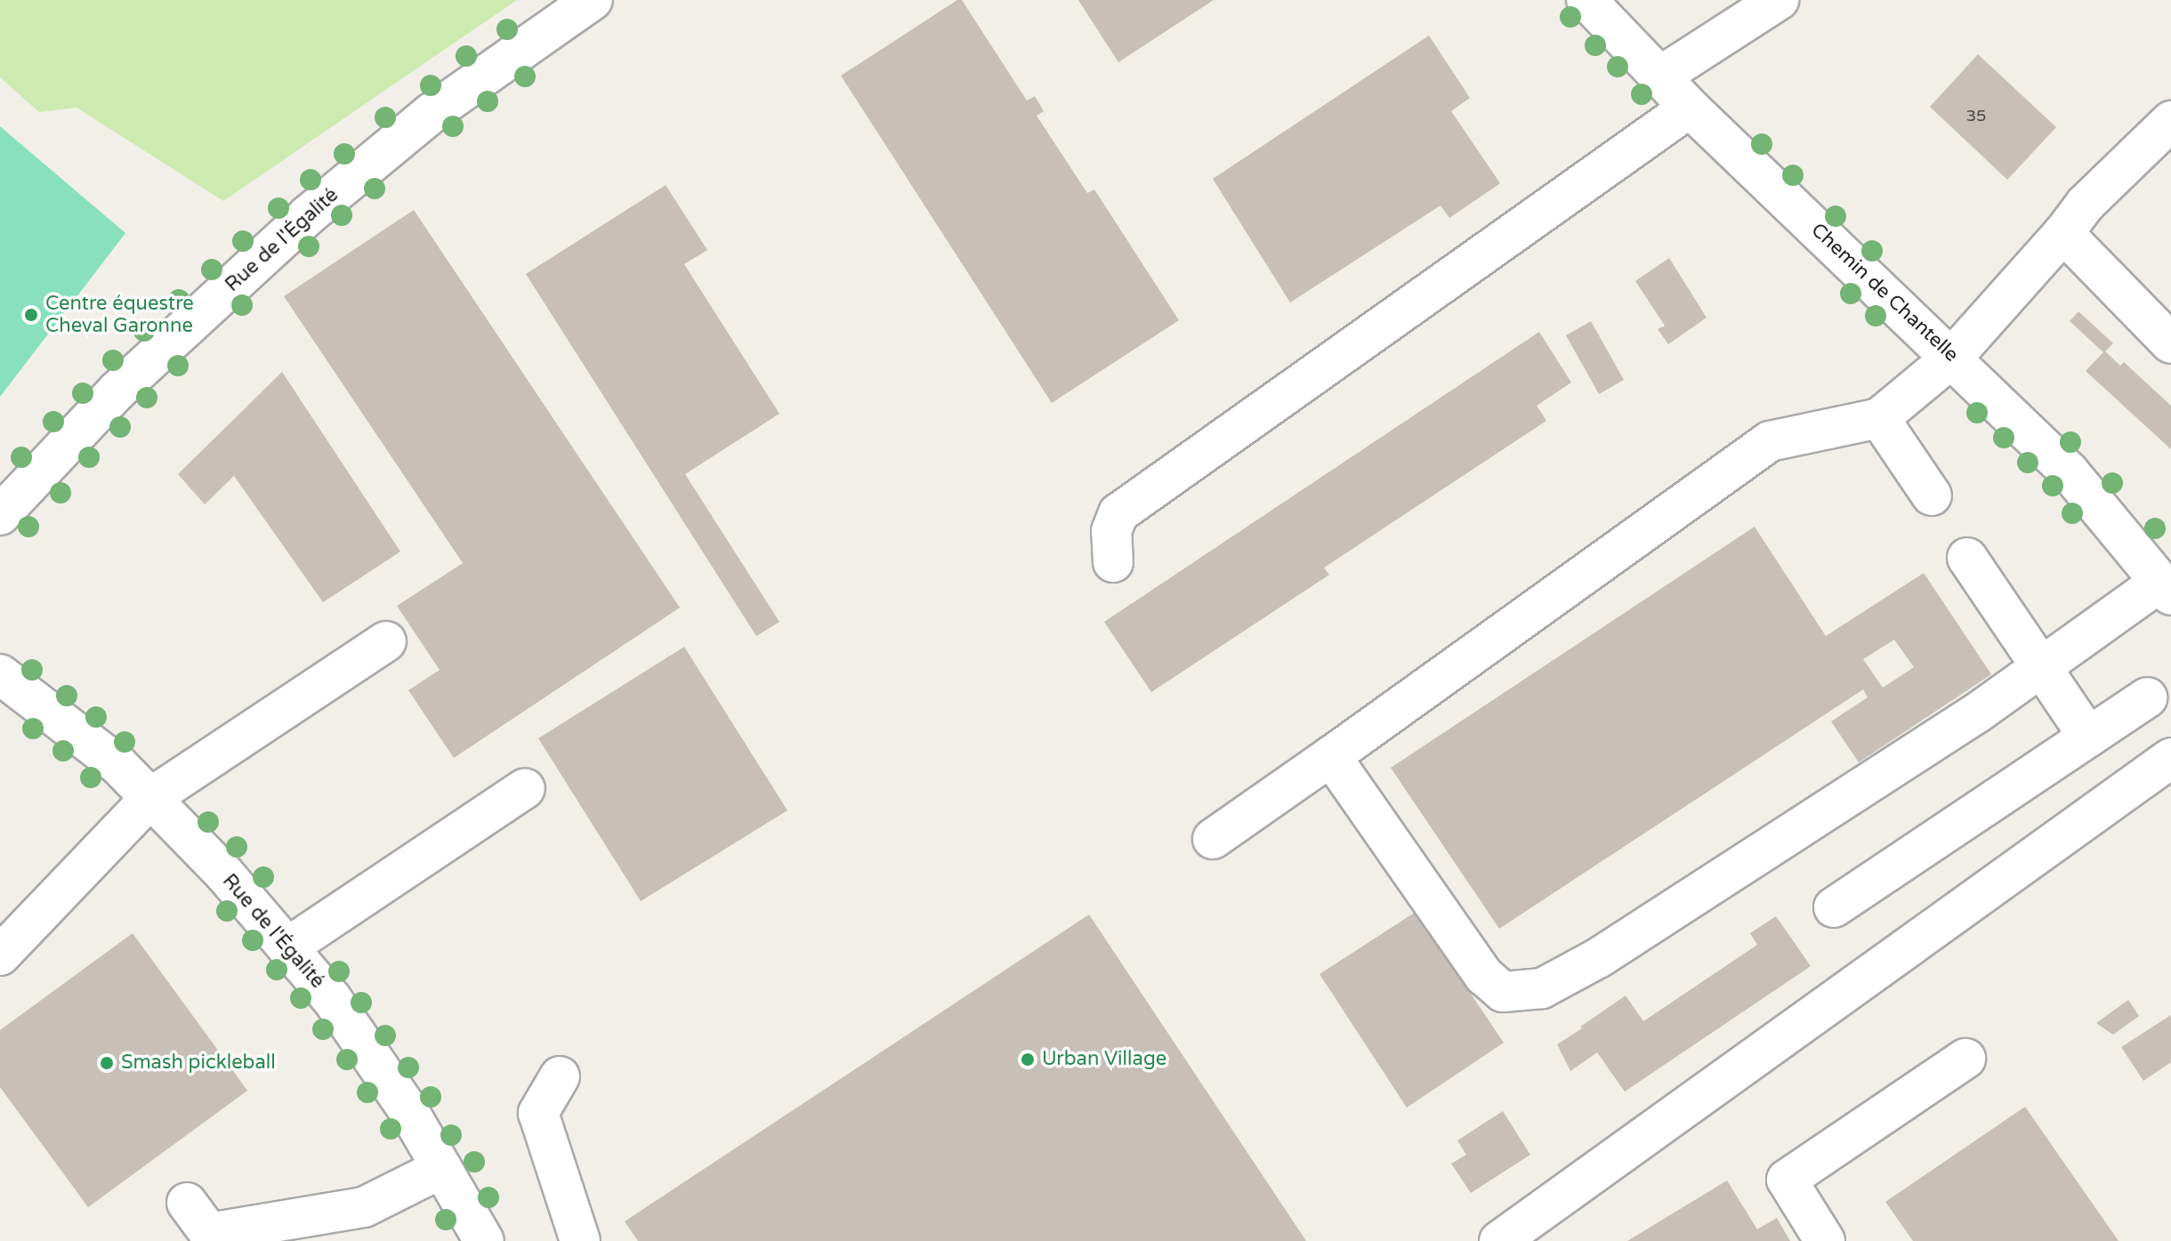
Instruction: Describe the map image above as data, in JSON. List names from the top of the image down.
{
  "streets": {
    "street": ["Rue de l'Égalité", "Chemin de Chantelle"]
  },
  "places": ["Centre équestre Cheval Garonne", "Urban Village", "Smash pickleball"],
  "house_numbers": ["35"]
}
